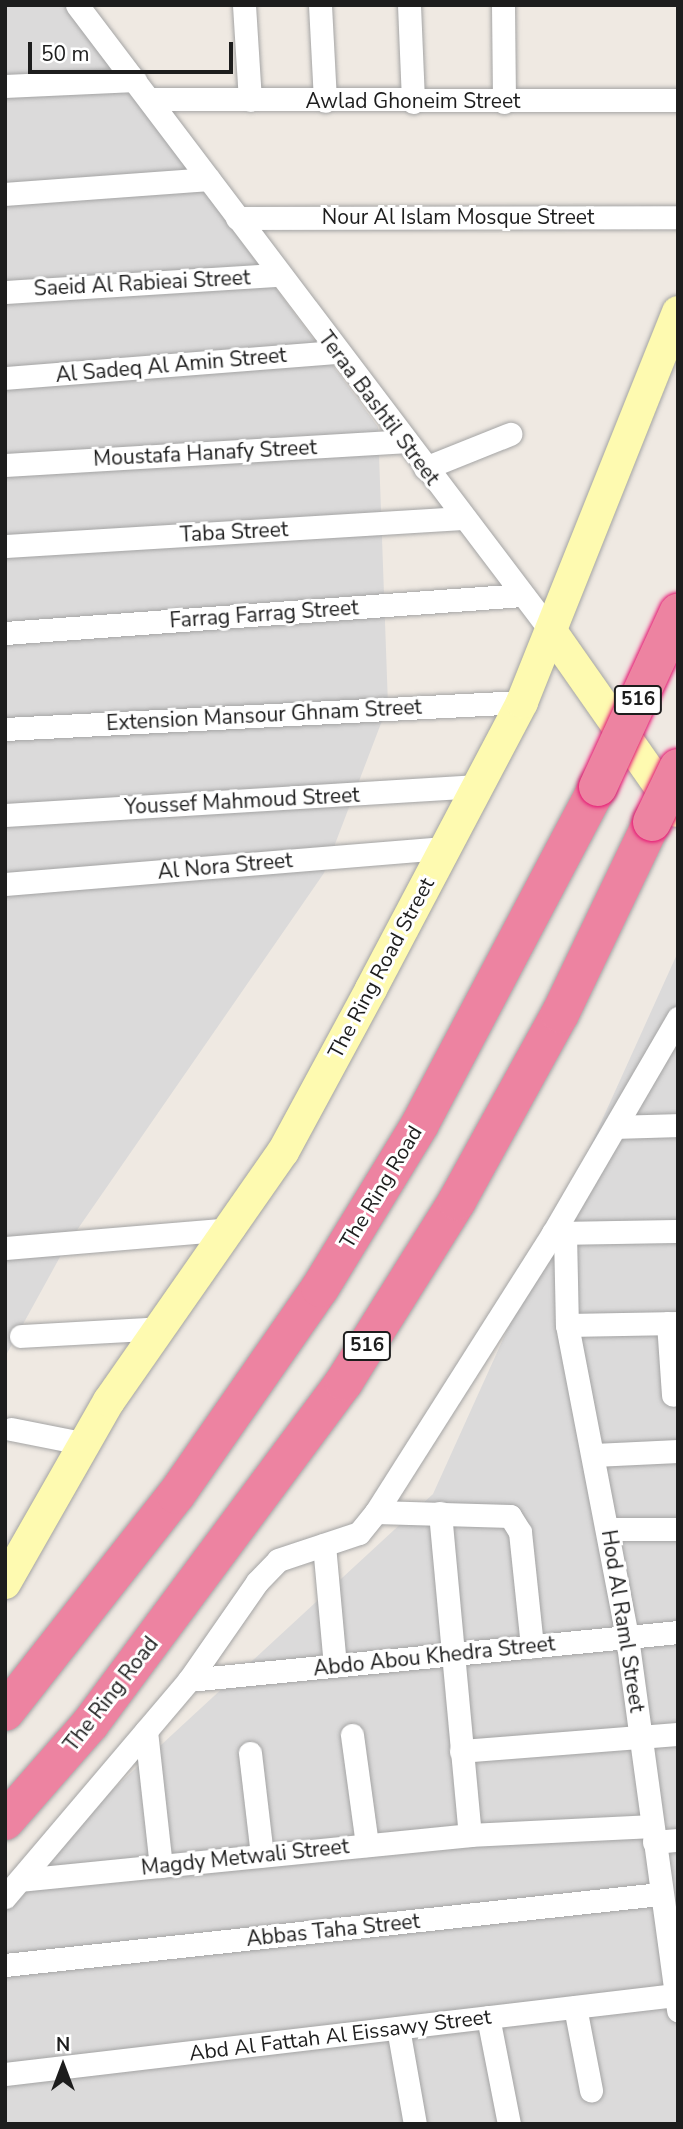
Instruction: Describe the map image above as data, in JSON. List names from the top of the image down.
{
  "streets": {
    "highway": ["516", "The Ring Road"],
    "street": [
      "Awlad Ghoneim Street",
      "Nour Al Islam Mosque Street",
      "Saeid Al Rabieai Street",
      "Al Sadeq Al Amin Street",
      "Teraa Bashtil Street",
      "Moustafa Hanafy Street",
      "Taba Street",
      "Farrag Farrag Street",
      "Extension Mansour Ghnam Street",
      "Youssef Mahmoud Street",
      "Al Nora Street",
      "The Ring Road Street",
      "Hod Al Raml Street",
      "Abdo Abou Khedra Street",
      "Magdy Metwali Street",
      "Abbas Taha Street",
      "Abd Al Fattah Al Eissawy Street"
    ]
  },
  "crossings": [
    ["Awlad Ghoneim Street", "Teraa Bashtil Street"],
    ["Nour Al Islam Mosque Street", "Teraa Bashtil Street"],
    ["Saeid Al Rabieai Street", "Teraa Bashtil Street"],
    ["Al Sadeq Al Amin Street", "Teraa Bashtil Street"],
    ["Teraa Bashtil Street", "Moustafa Hanafy Street"],
    ["Teraa Bashtil Street", "Taba Street"],
    ["Teraa Bashtil Street", "Farrag Farrag Street"],
    ["Teraa Bashtil Street", "The Ring Road Street"],
    ["Teraa Bashtil Street", "The Ring Road"],
    ["Extension Mansour Ghnam Street", "The Ring Road Street"],
    ["Youssef Mahmoud Street", "The Ring Road Street"],
    ["Al Nora Street", "The Ring Road Street"],
    ["Hod Al Raml Street", "Abdo Abou Khedra Street"],
    ["Hod Al Raml Street", "Magdy Metwali Street"],
    ["Hod Al Raml Street", "Abbas Taha Street"],
    ["Hod Al Raml Street", "Abd Al Fattah Al Eissawy Street"]
  ],
  "scale_bar": "50 m",
  "north": "top"
}
